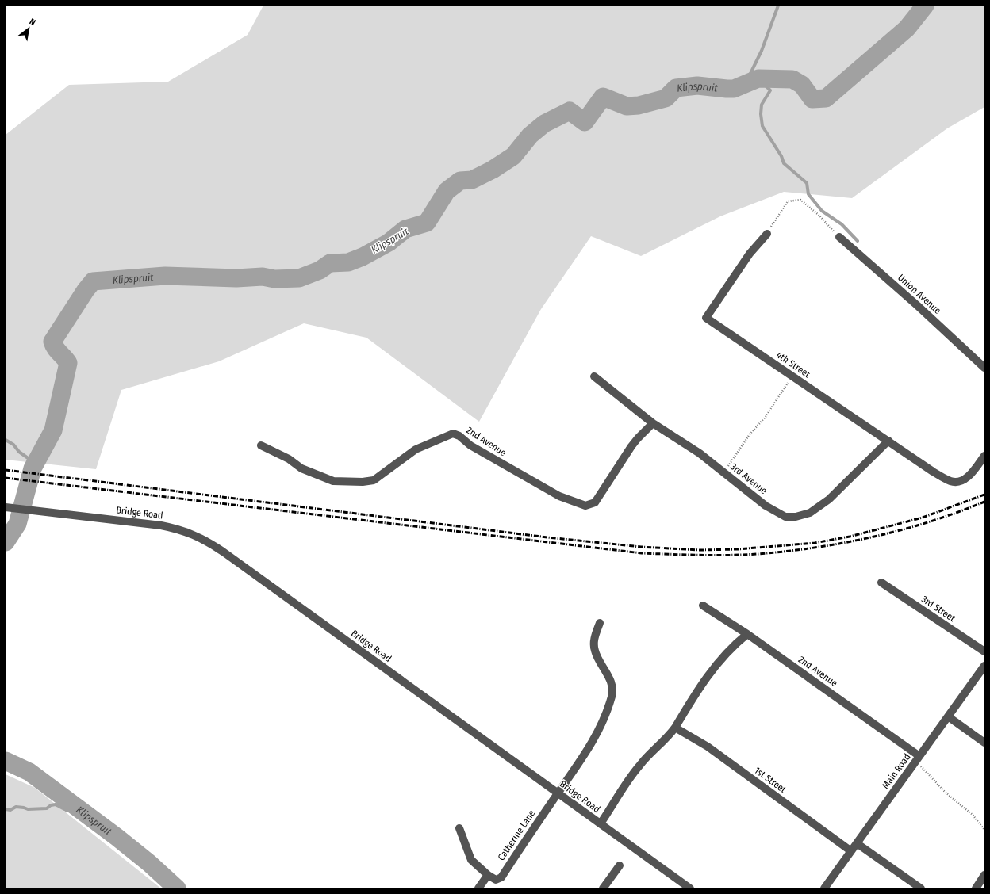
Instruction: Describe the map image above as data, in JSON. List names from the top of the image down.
{
  "streets": {
    "street": [
      "Union Avenue",
      "4th Street",
      "2nd Avenue",
      "3rd Avenue",
      "Bridge Road",
      "3rd Street",
      "Main Road",
      "1st Street",
      "Catherine Lane"
    ]
  },
  "crossings": [
    ["4th Street", "3rd Avenue"],
    ["2nd Avenue", "3rd Avenue"],
    ["2nd Avenue", "Main Road"],
    ["Bridge Road", "Catherine Lane"],
    ["Main Road", "1st Street"]
  ],
  "water": ["Klipspruit"],
  "north": "top right"
}
